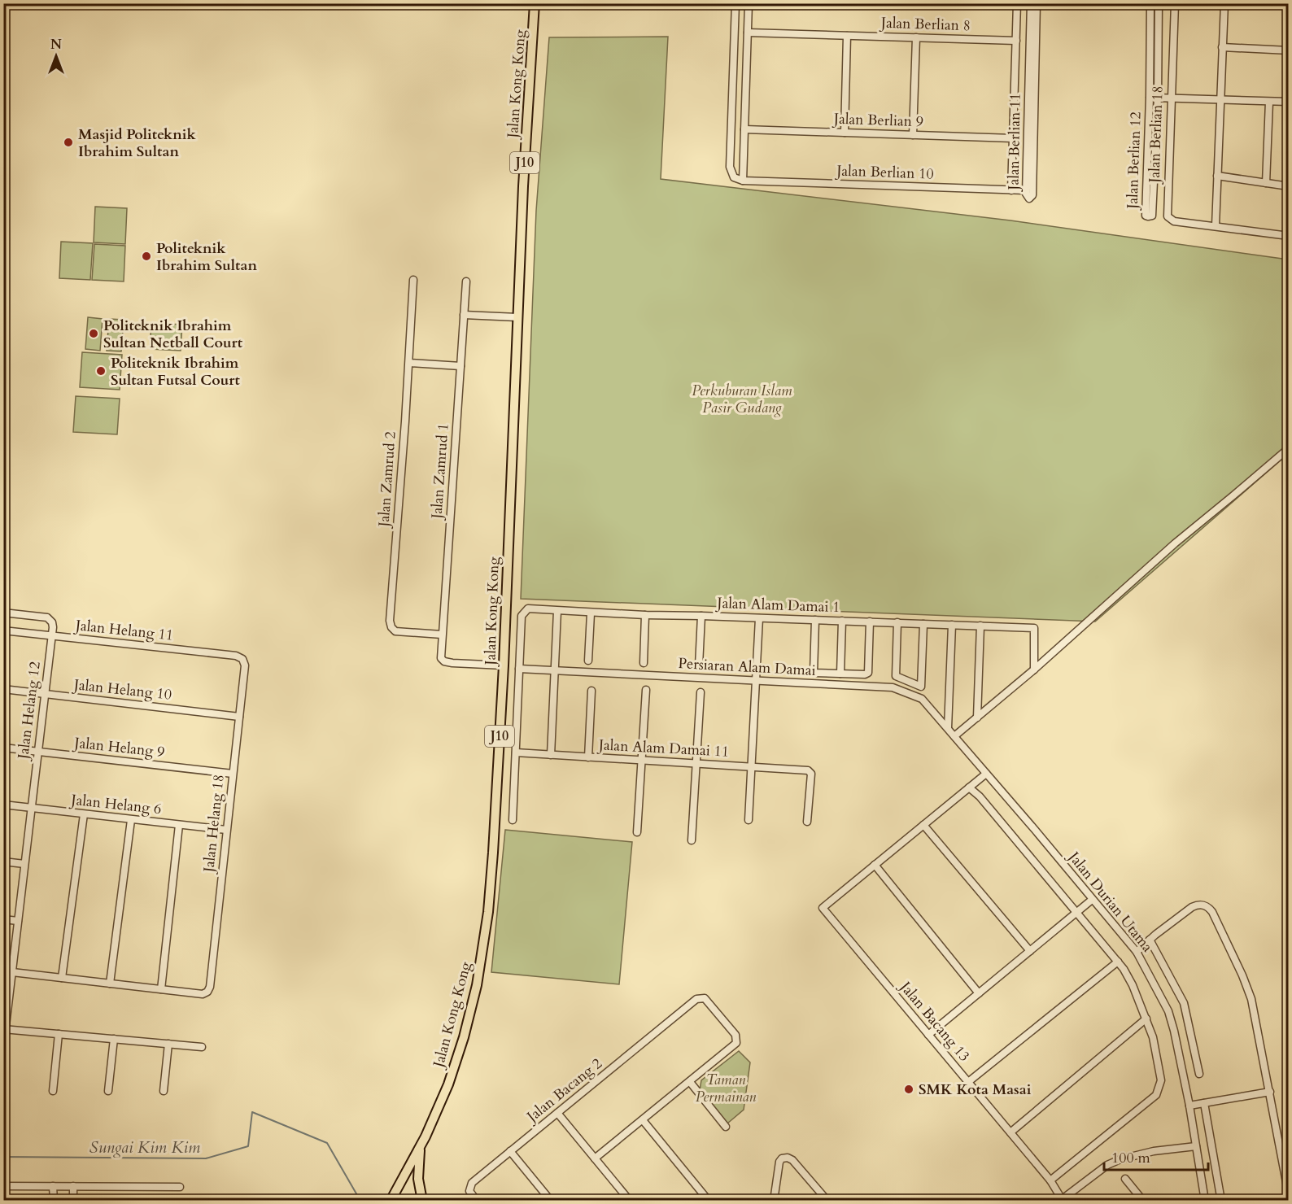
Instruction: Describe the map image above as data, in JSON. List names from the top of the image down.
{
  "streets": {
    "main road": ["Jalan Kong Kong", "J10"],
    "street": [
      "Jalan Berlian 8",
      "Jalan Berlian 9",
      "Jalan Berlian 18",
      "Jalan Berlian 11",
      "Jalan Berlian 12",
      "Jalan Berlian 10",
      "Jalan Zamrud 1",
      "Jalan Zamrud 2",
      "Jalan Alam Damai 1",
      "Jalan Helang 11",
      "Persiaran Alam Damai",
      "Jalan Helang 10",
      "Jalan Helang 12",
      "Jalan Helang 9",
      "Jalan Alam Damai 11",
      "Jalan Helang 6",
      "Jalan Helang 18",
      "Jalan Durian Utama",
      "Jalan Bacang 13",
      "Jalan Bacang 2"
    ]
  },
  "crossings": [
    ["Jalan Kong Kong", "Jalan Zamrud 1"],
    ["Jalan Berlian 11", "Jalan Berlian 10"],
    ["Jalan Zamrud 1", "Jalan Zamrud 2"],
    ["Jalan Alam Damai 1", "Persiaran Alam Damai"],
    ["Jalan Helang 11", "Jalan Helang 12"],
    ["Jalan Helang 11", "Jalan Helang 18"],
    ["Persiaran Alam Damai", "Jalan Durian Utama"],
    ["Jalan Helang 10", "Jalan Helang 12"],
    ["Jalan Helang 10", "Jalan Helang 18"],
    ["Jalan Helang 12", "Jalan Helang 9"],
    ["Jalan Helang 12", "Jalan Helang 6"],
    ["Jalan Helang 9", "Jalan Helang 18"],
    ["Jalan Helang 6", "Jalan Helang 18"]
  ],
  "water": ["Sungai Kim Kim"],
  "parks": ["Perkuburan Islam Pasir Gudang", "Taman Permainan"],
  "places": [
    "Masjid Politeknik Ibrahim Sultan",
    "Politeknik Ibrahim Sultan",
    "Politeknik Ibrahim Sultan Netball Court",
    "Politeknik Ibrahim Sultan Futsal Court",
    "SMK Kota Masai"
  ],
  "scale_bar": "100 m",
  "north": "top"
}
